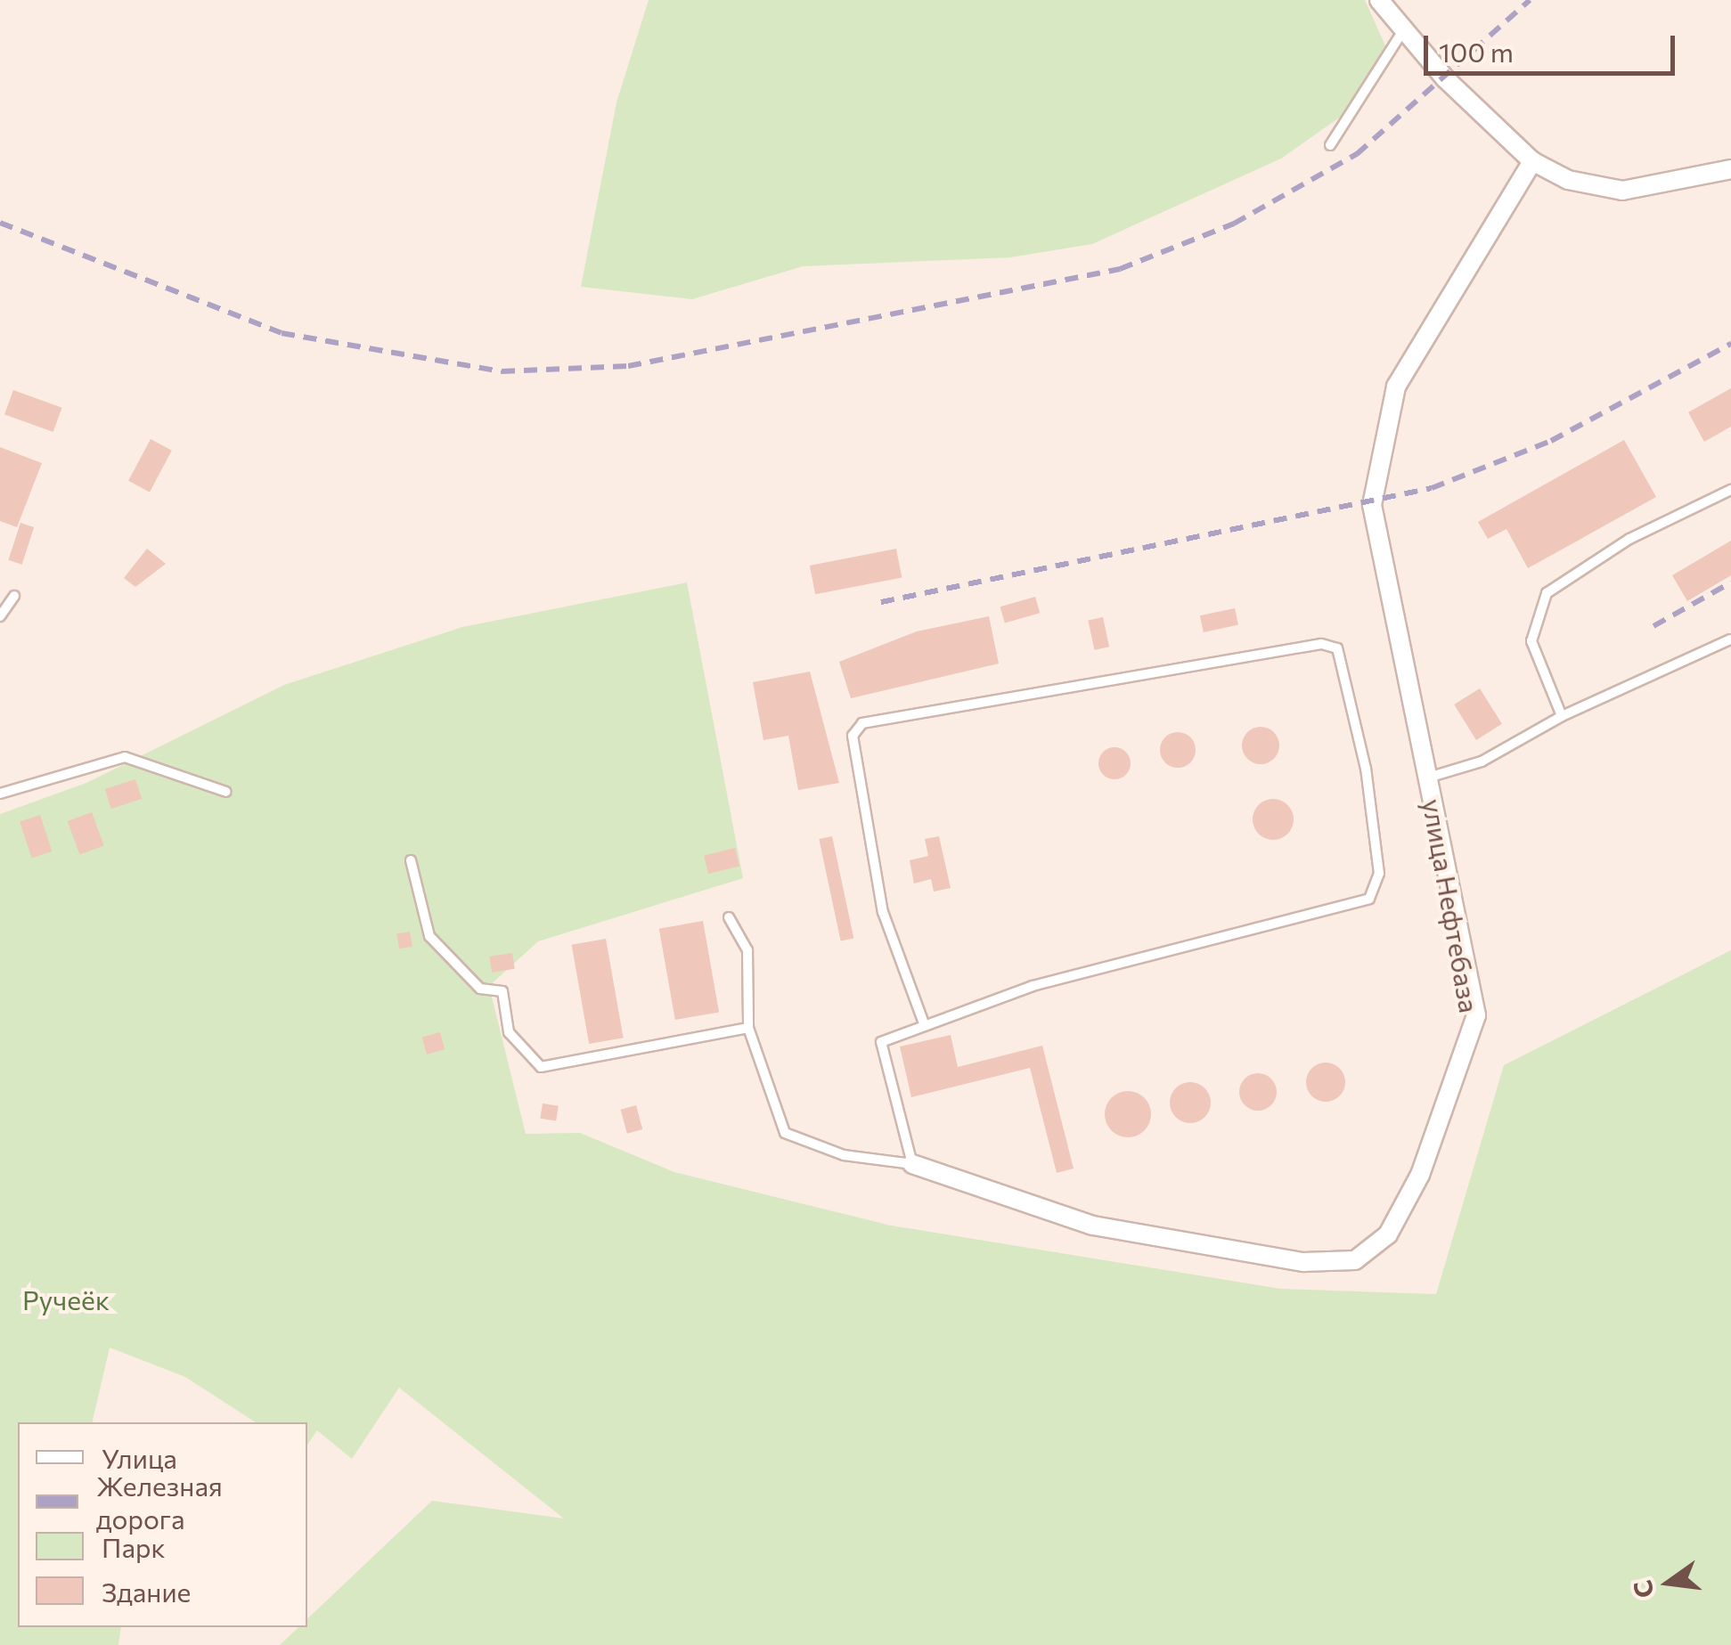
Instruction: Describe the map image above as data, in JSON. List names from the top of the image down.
{
  "streets": {
    "street": ["улица Нефтебаза"]
  },
  "parks": ["Ручеёк"],
  "legend": [
    "Улица",
    "Железная дорога",
    "Парк",
    "Здание"
  ],
  "scale_bar": "100 m",
  "north": "left"
}
